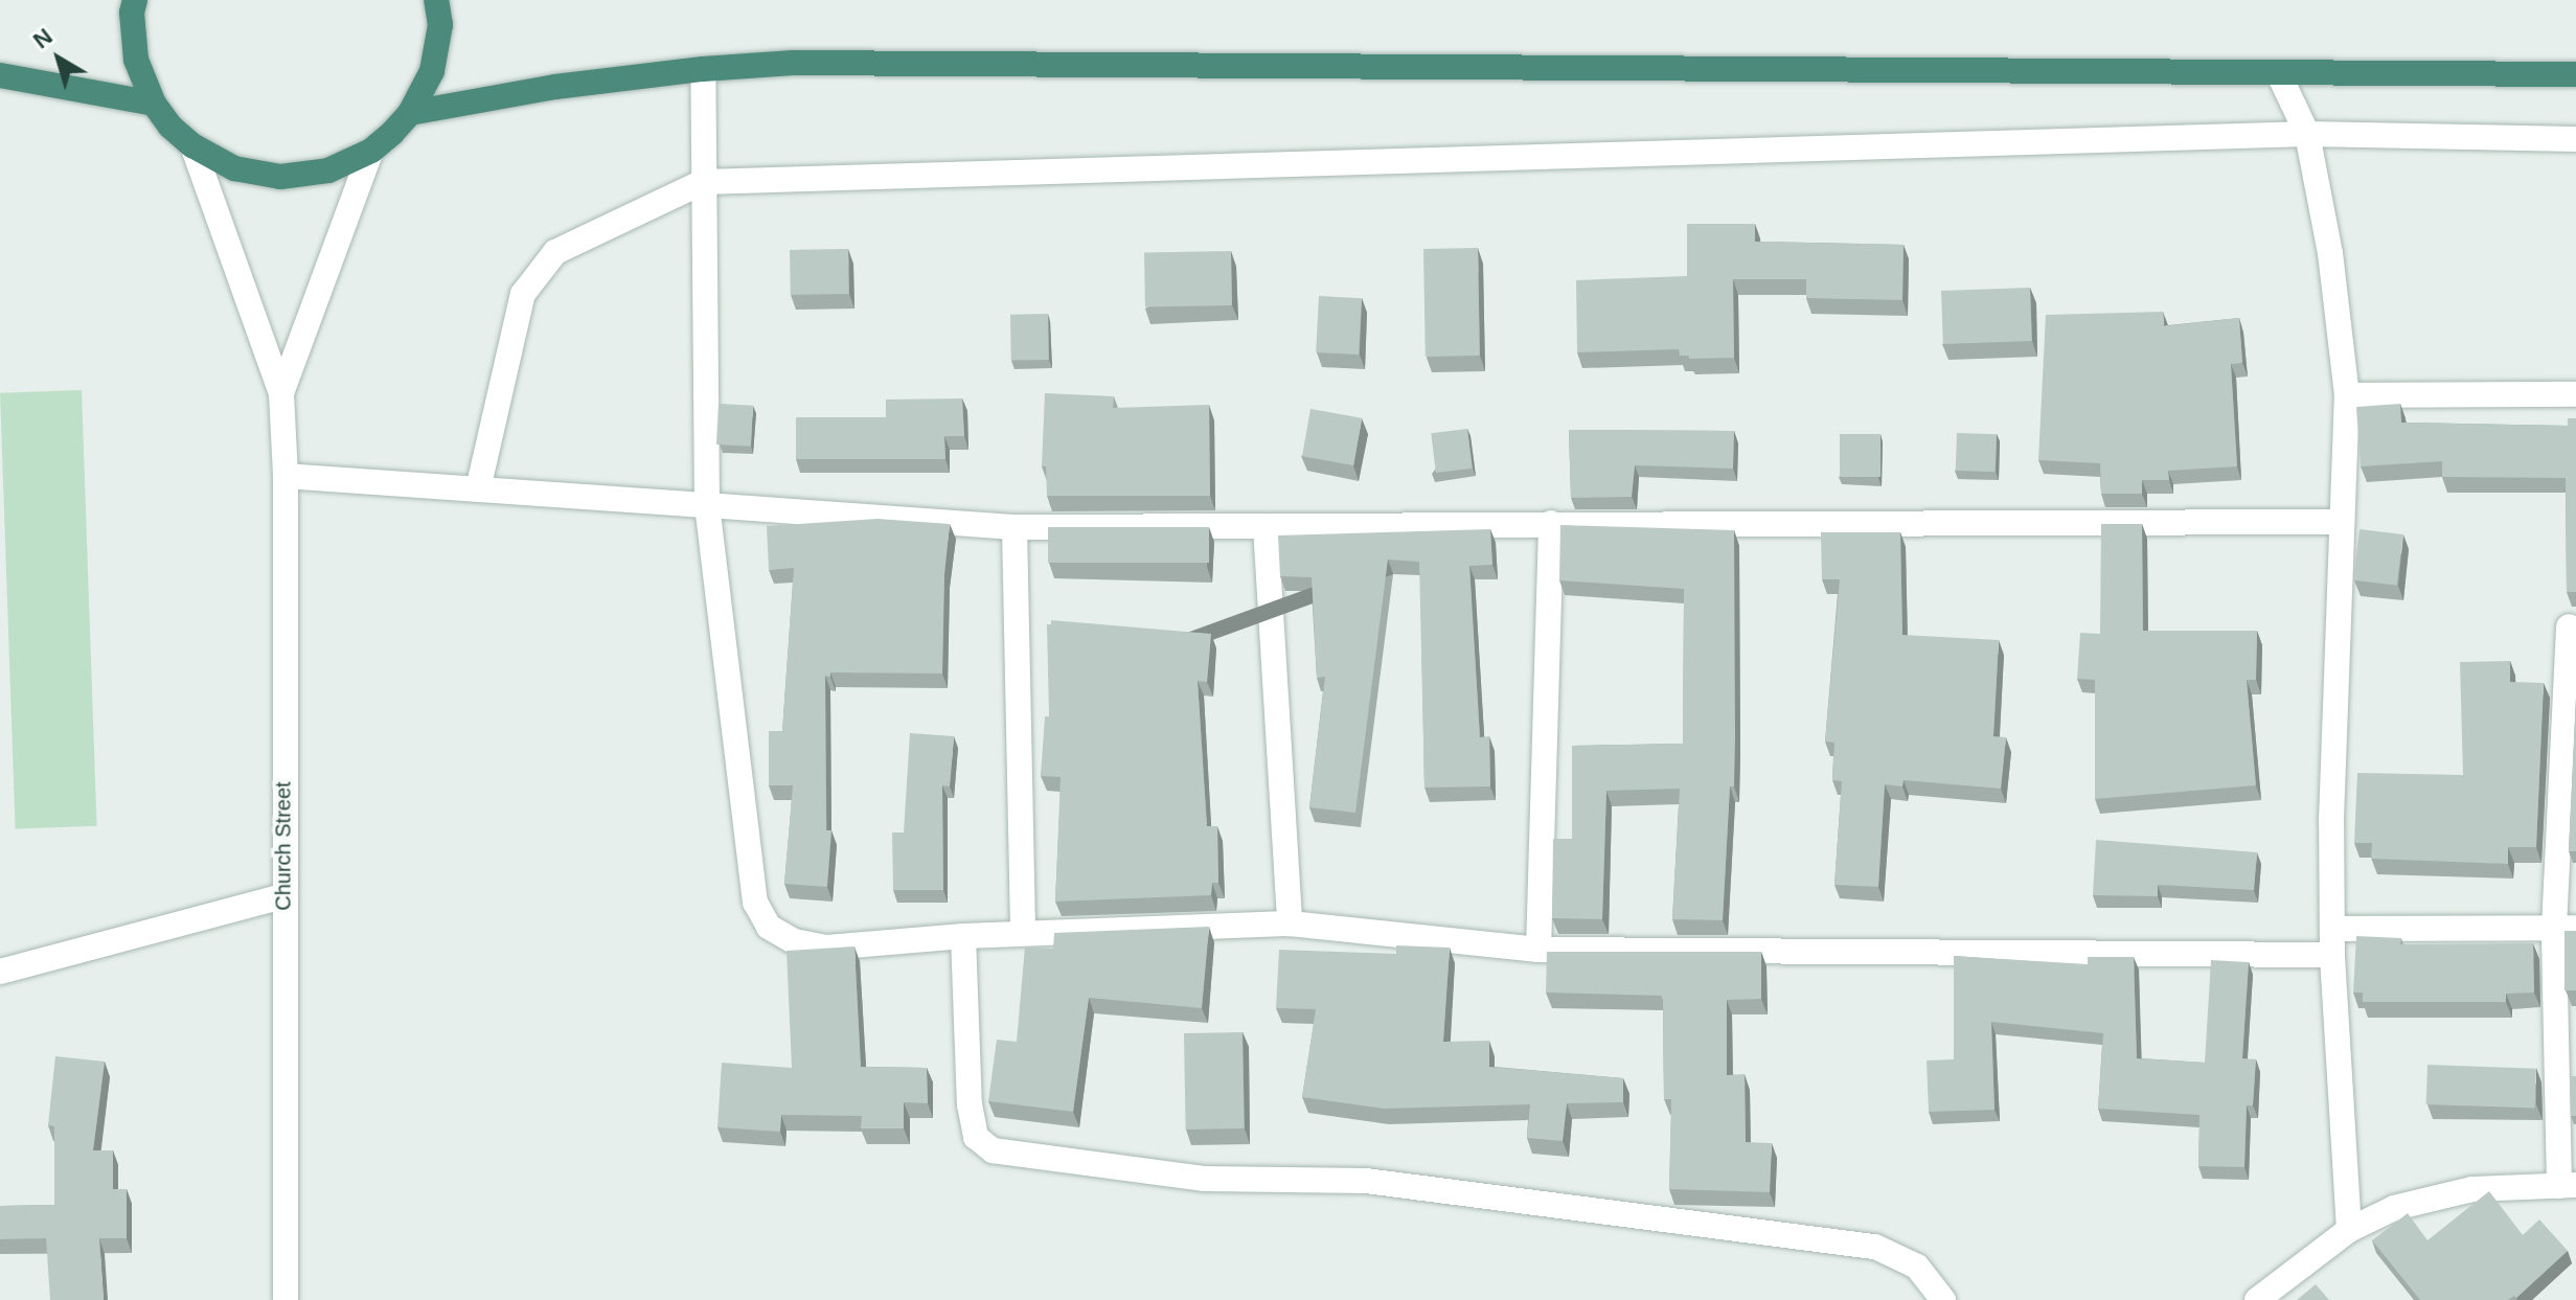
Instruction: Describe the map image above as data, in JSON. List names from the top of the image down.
{
  "streets": {
    "street": ["Church Street"]
  },
  "north": "top left"
}
